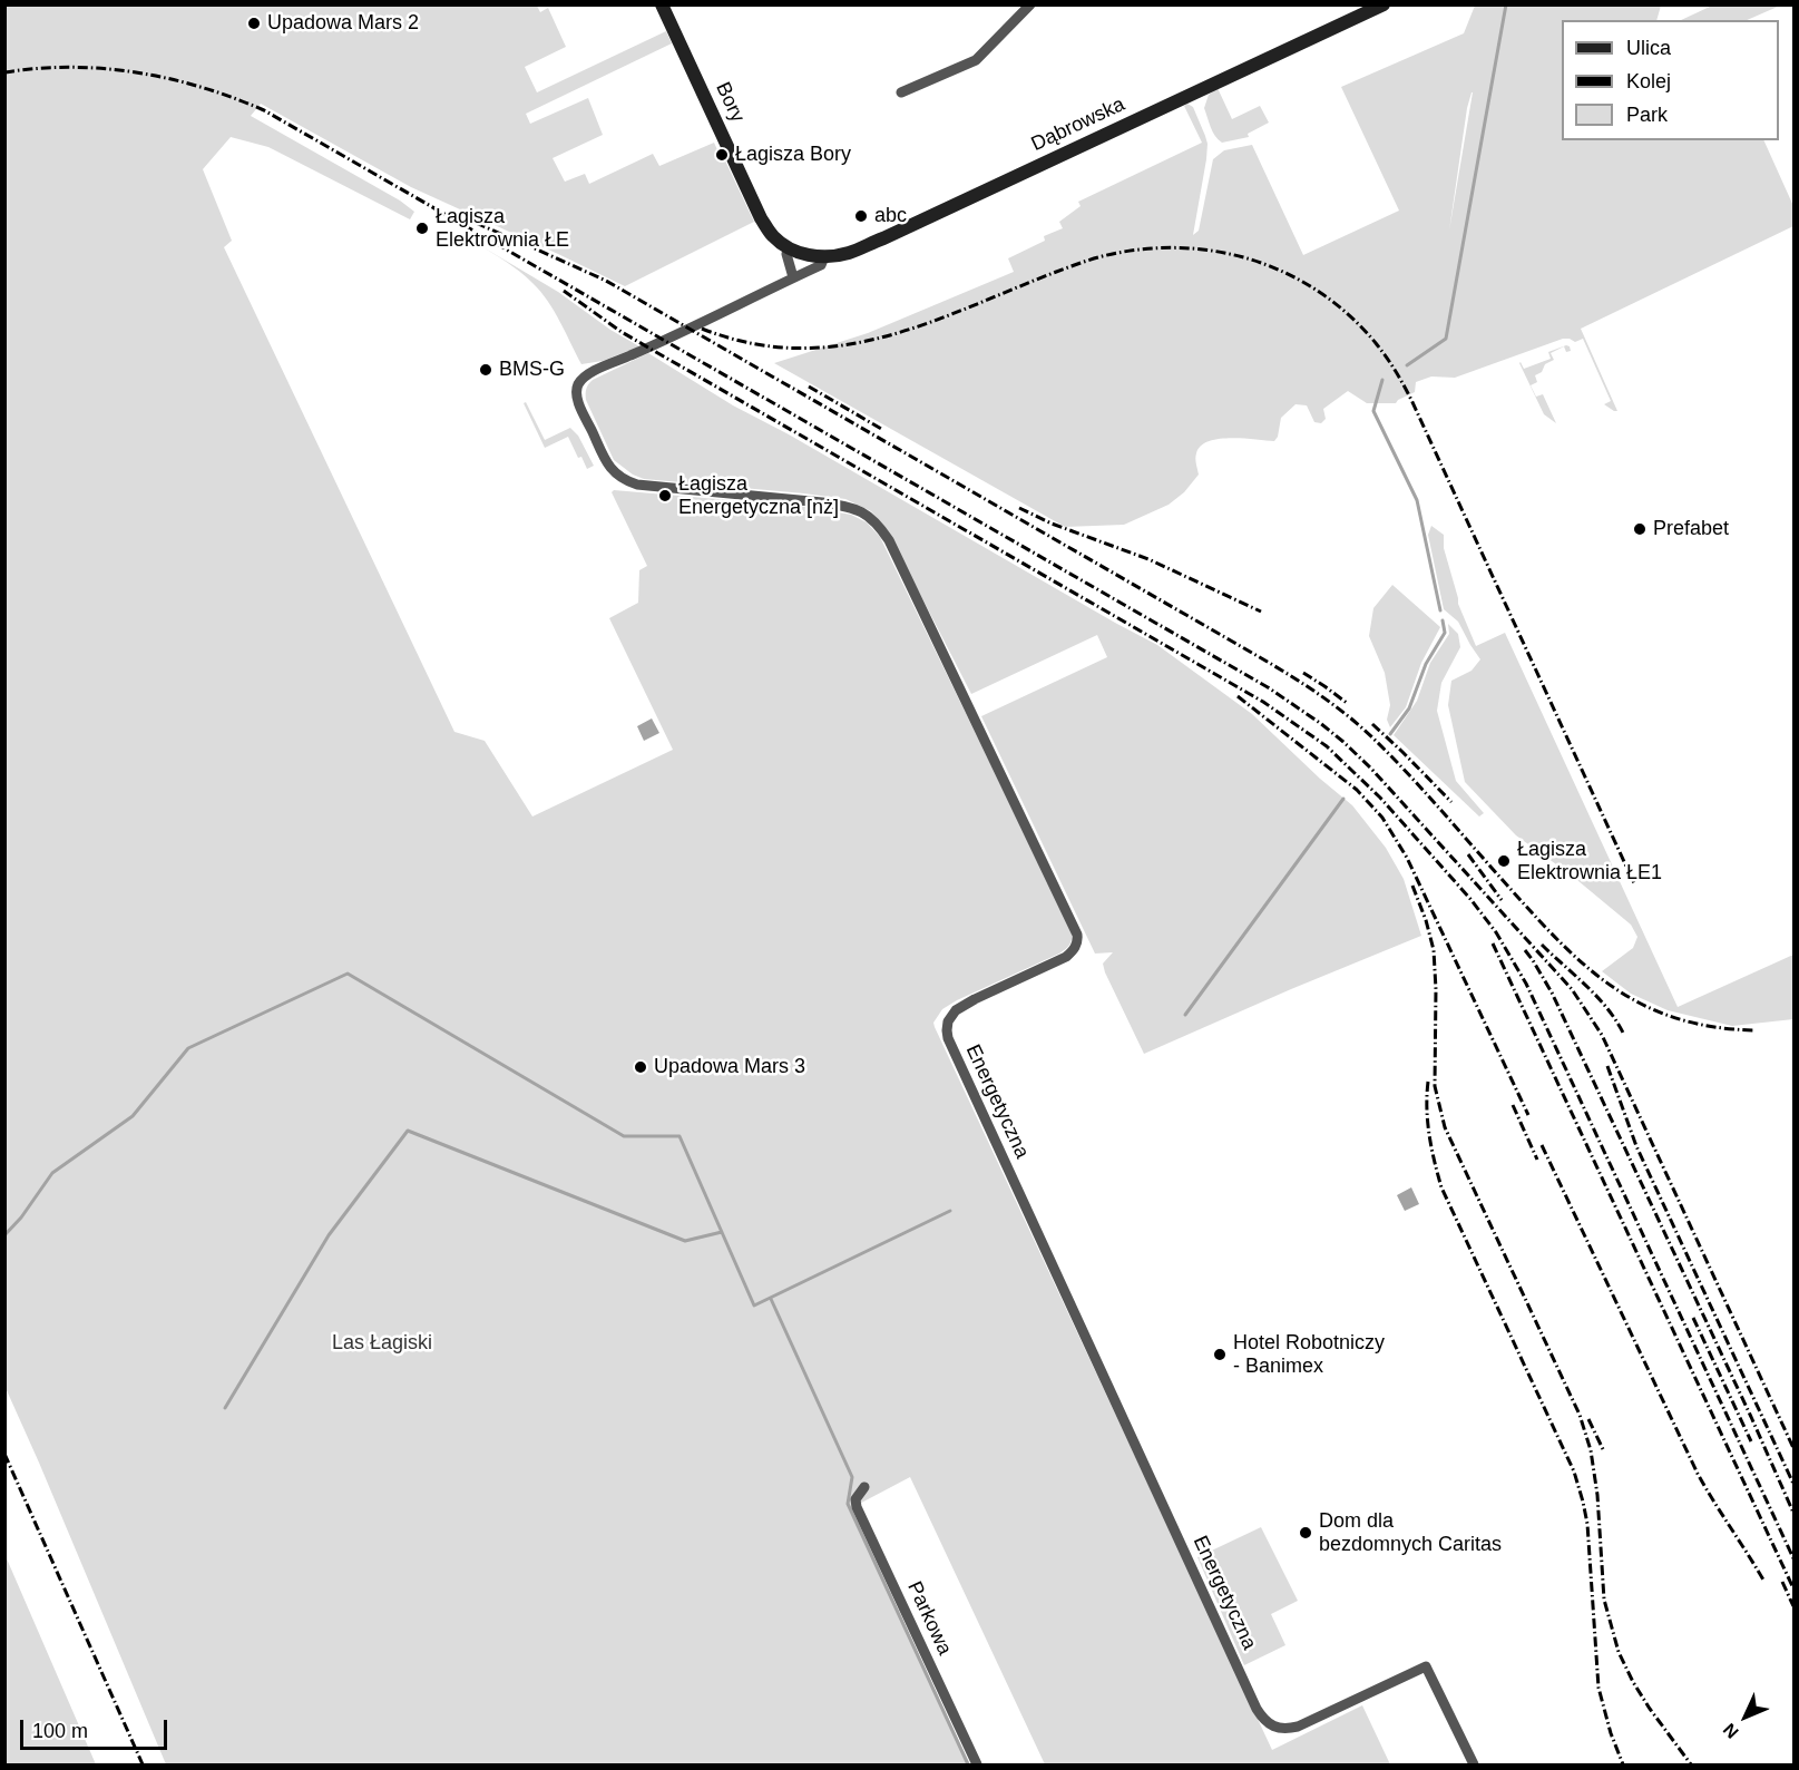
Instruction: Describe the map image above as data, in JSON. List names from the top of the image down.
{
  "streets": {
    "street": [
      "Bory",
      "Dąbrowska",
      "Energetyczna",
      "Parkowa"
    ]
  },
  "crossings": [
    ["Bory", "Dąbrowska"],
    ["Dąbrowska", "Energetyczna"]
  ],
  "parks": ["Las Łagiski"],
  "places": [
    "Upadowa Mars 2",
    "Łagisza Bory",
    "abc",
    "Łagisza Elektrownia ŁE",
    "BMS-G",
    "Łagisza Energetyczna [nż]",
    "Prefabet",
    "Łagisza Elektrownia ŁE1",
    "Upadowa Mars 3",
    "Hotel Robotniczy - Banimex",
    "Dom dla bezdomnych Caritas"
  ],
  "legend": ["Ulica", "Kolej", "Park"],
  "scale_bar": "100 m",
  "north": "bottom left"
}
